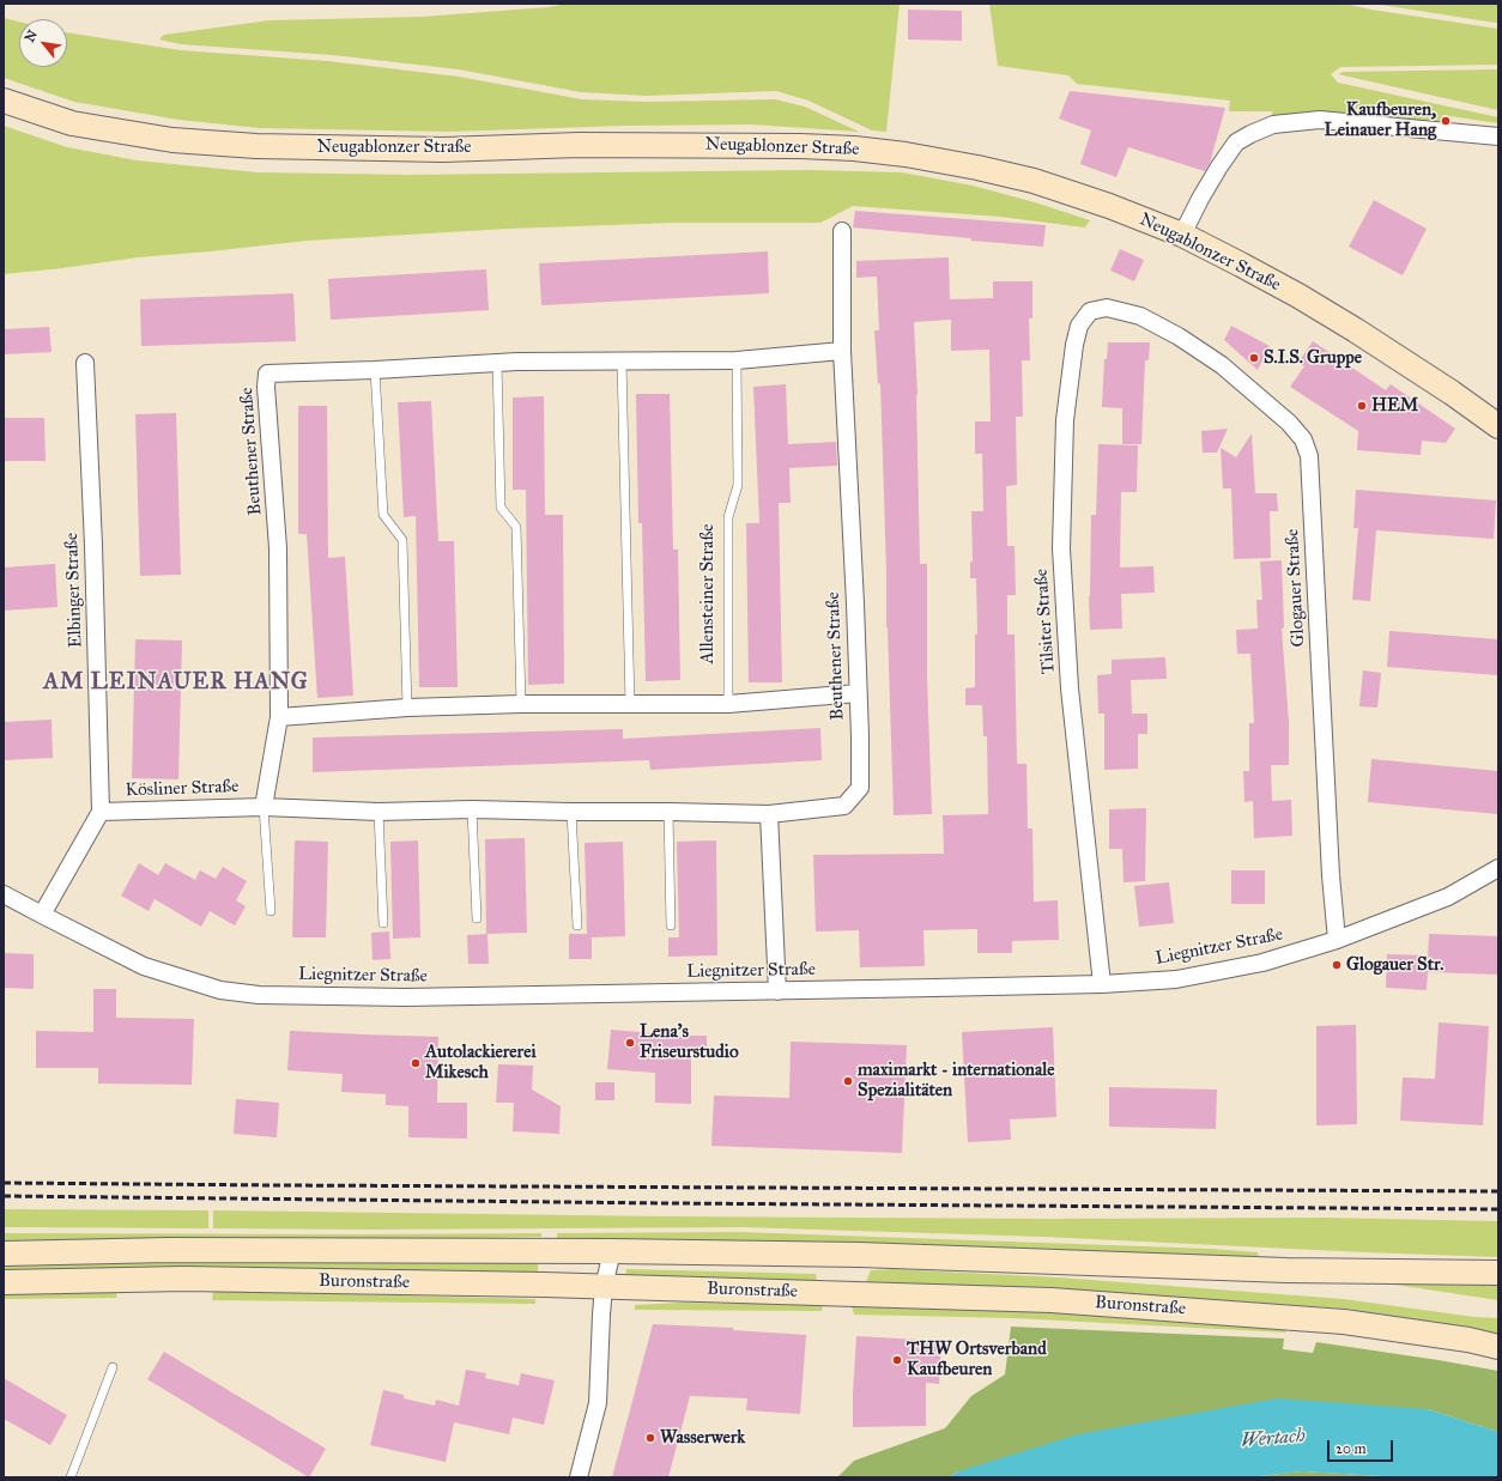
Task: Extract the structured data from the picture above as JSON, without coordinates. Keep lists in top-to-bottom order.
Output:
{
  "streets": {
    "street": [
      "Neugablonzer Straße",
      "Beuthener Straße",
      "Glogauer Straße",
      "Elbinger Straße",
      "Tilsiter Straße",
      "Kösliner Straße",
      "Liegnitzer Straße",
      "Buronstraße"
    ],
    "lane": ["Allensteiner Straße"]
  },
  "crossings": [
    ["Beuthener Straße", "Allensteiner Straße"],
    ["Beuthener Straße", "Kösliner Straße"],
    ["Glogauer Straße", "Tilsiter Straße"],
    ["Glogauer Straße", "Liegnitzer Straße"],
    ["Elbinger Straße", "Kösliner Straße"],
    ["Tilsiter Straße", "Liegnitzer Straße"]
  ],
  "districts": ["AM LEINAUER HANG"],
  "water": ["Wertach"],
  "places": [
    "Kaufbeuren, Leinauer Hang",
    "S.I.S. Gruppe",
    "HEM",
    "Glogauer Str.",
    "Lena's Friseurstudio",
    "Autolackiererei Mikesch",
    "maximarkt - internationale Spezialitäten",
    "THW Ortsverband Kaufbeuren",
    "Wasserwerk"
  ],
  "scale_bar": "20 m",
  "north": "top left"
}
